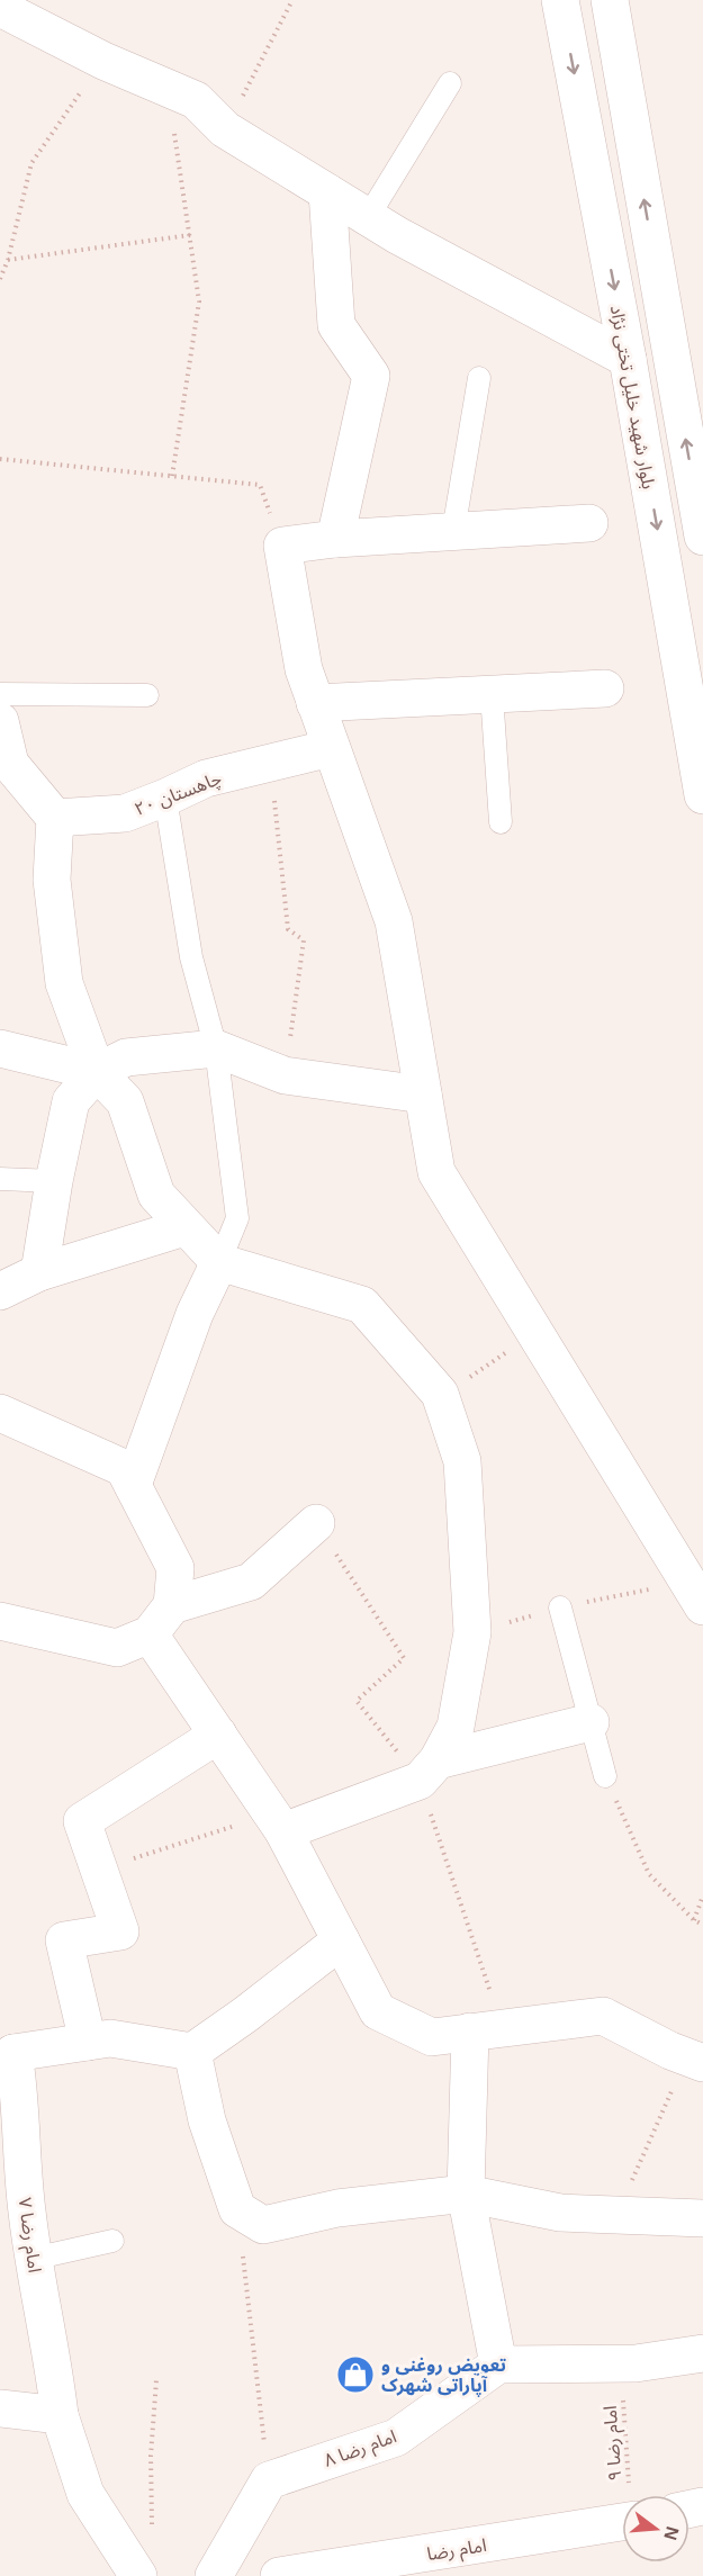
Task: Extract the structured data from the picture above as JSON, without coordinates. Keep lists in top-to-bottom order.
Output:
{
  "streets": {
    "street": [
      "بلوار شهید خلیل تختی نژاد",
      "چاهستان ۲۰",
      "امام رضا ۷",
      "امام رضا ۸",
      "امام رضا"
    ],
    "path": ["امام رضا ۹"]
  },
  "places": {
    "shop": ["تعویض روغنی و آپاراتی شهرک"]
  },
  "north": "right"
}
